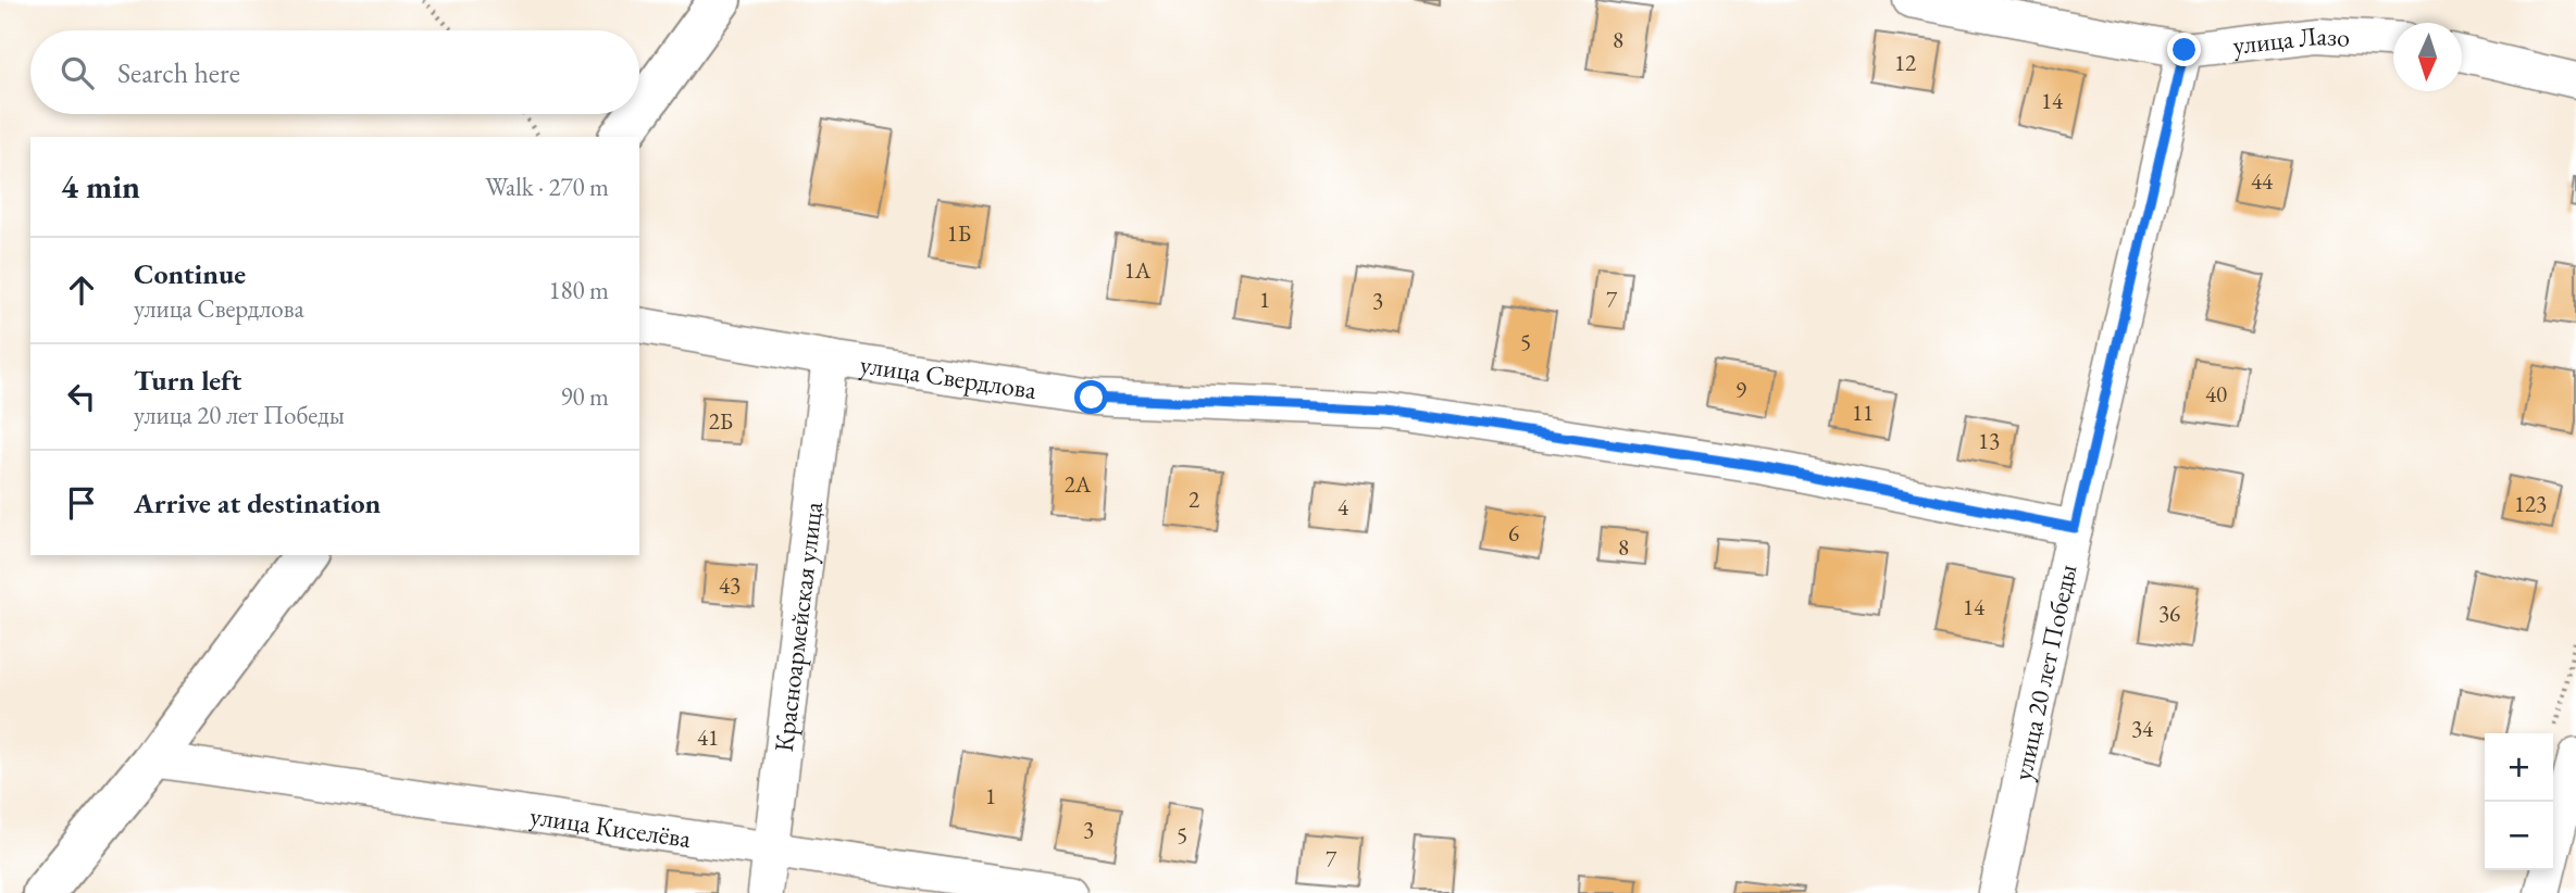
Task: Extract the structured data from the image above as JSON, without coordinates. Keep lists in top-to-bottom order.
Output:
{
  "streets": {
    "street": [
      "улица Лазо",
      "улица Свердлова",
      "Красноармейская улица",
      "улица 20 лет Победы",
      "улица Киселёва"
    ]
  },
  "crossings": [
    ["улица Лазо", "улица 20 лет Победы"],
    ["улица Свердлова", "Красноармейская улица"],
    ["улица Свердлова", "улица 20 лет Победы"],
    ["Красноармейская улица", "улица Киселёва"]
  ],
  "house_numbers": [
    "8",
    "12",
    "14",
    "44",
    "1Б",
    "1А",
    "1",
    "7",
    "3",
    "5",
    "9",
    "40",
    "11",
    "2Б",
    "13",
    "2А",
    "2",
    "123",
    "4",
    "6",
    "8",
    "43",
    "14",
    "36",
    "34",
    "41",
    "1",
    "3",
    "5",
    "7"
  ],
  "north": "bottom",
  "page": {
    "search": "Search here",
    "heading": ["4 min", "Walk · 270 m"],
    "list": [
      ["Continue", "улица Свердлова", "180 m"],
      ["Turn left", "улица 20 лет Победы", "90 m"],
      "Arrive at destination"
    ],
    "map_buttons": ["+", "−"]
  }
}
